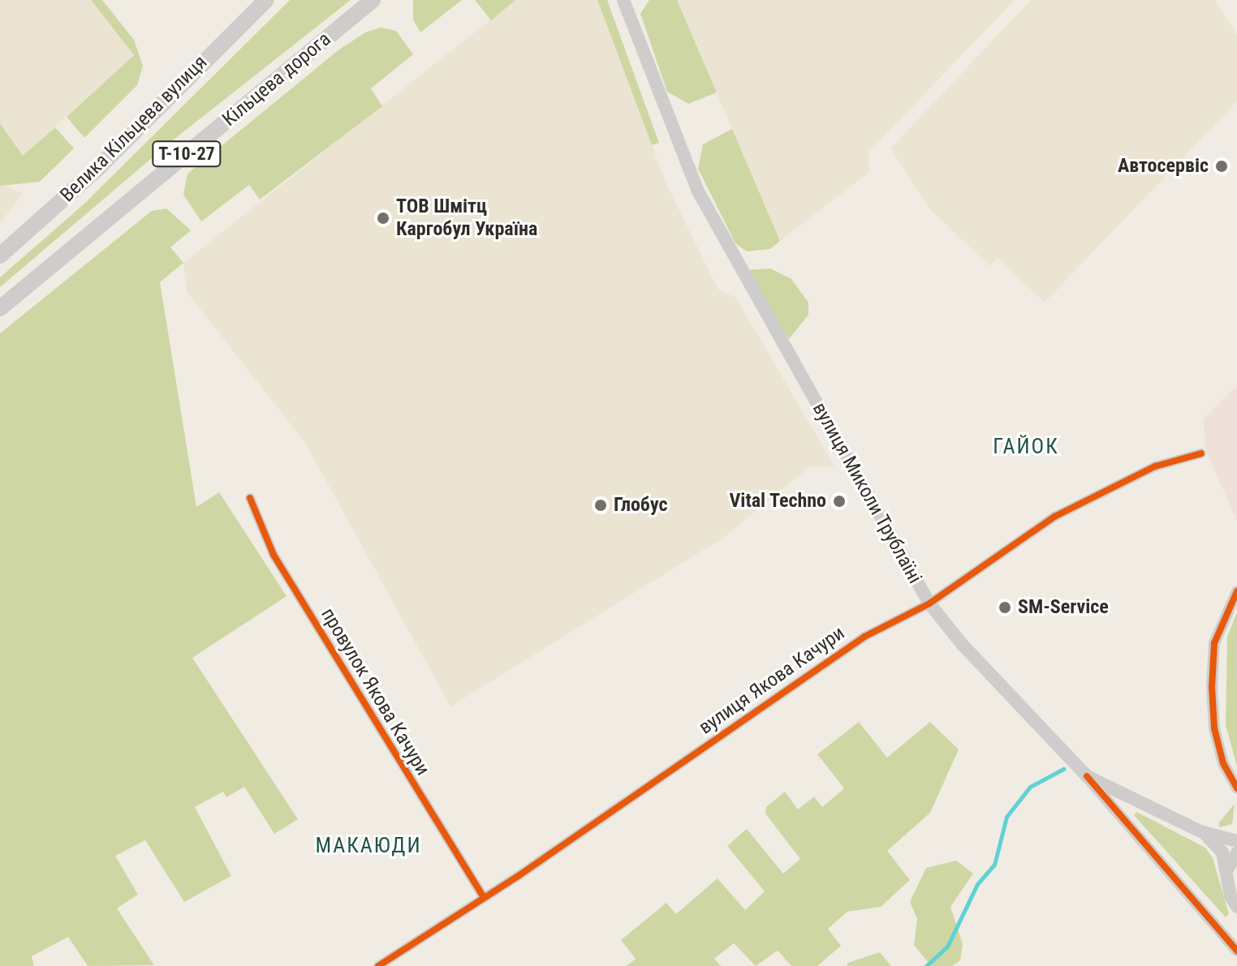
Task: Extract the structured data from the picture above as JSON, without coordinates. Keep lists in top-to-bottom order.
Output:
{
  "streets": {
    "highway": ["Кільцева дорога", "Велика Кільцева вулиця", "Т-10-27"],
    "main road": ["вулиця Миколи Трублаїні"],
    "street": ["вулиця Якова Качури", "провулок Якова Качури"]
  },
  "crossings": [
    ["вулиця Миколи Трублаїні", "вулиця Якова Качури"],
    ["вулиця Якова Качури", "провулок Якова Качури"]
  ],
  "districts": ["ГАЙОК", "МАКАЮДИ"],
  "places": [
    "Автосервіс",
    "ТОВ Шмітц Каргобул Україна",
    "Vital Techno",
    "Глобус",
    "SM-Service"
  ]
}
